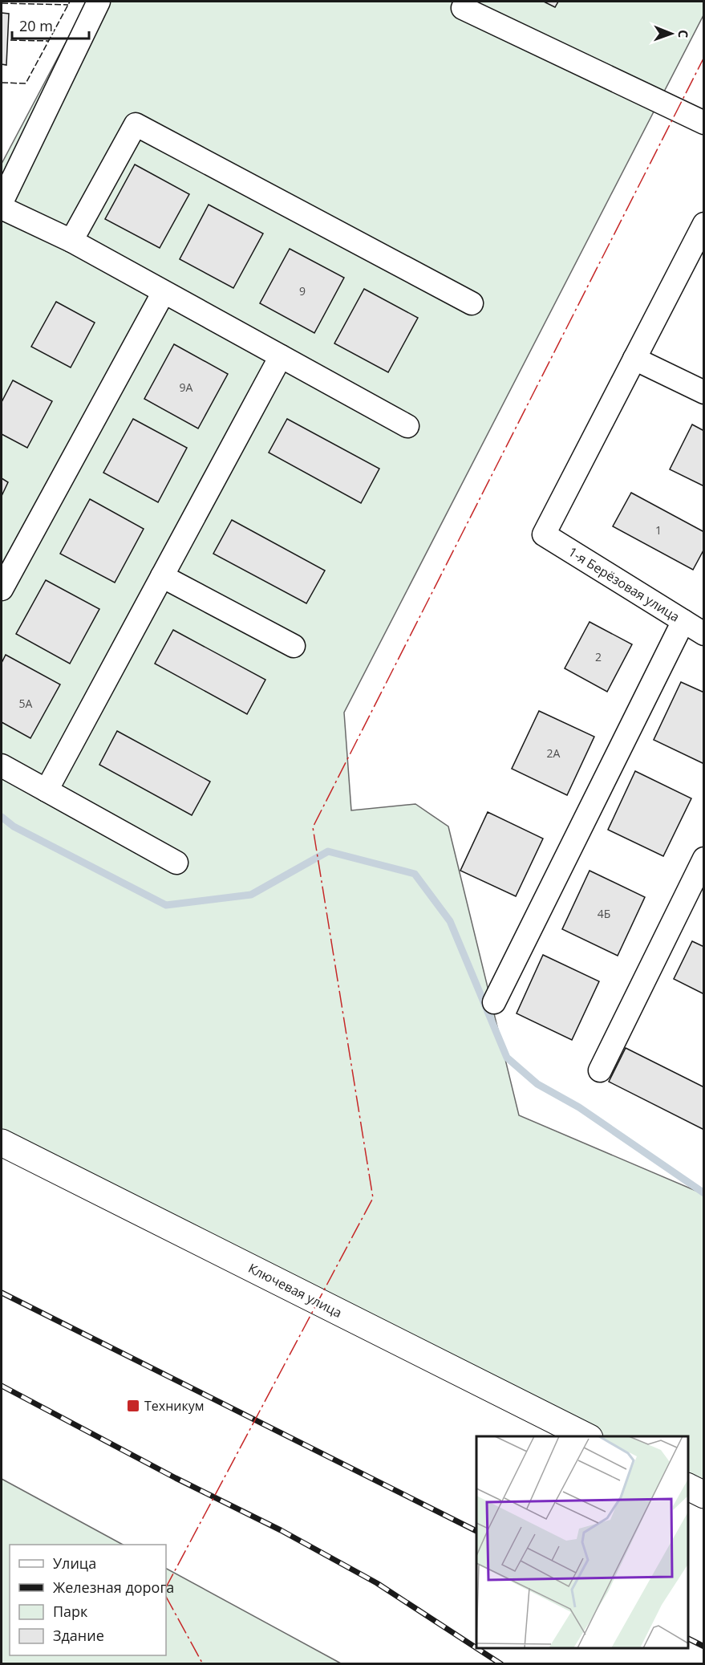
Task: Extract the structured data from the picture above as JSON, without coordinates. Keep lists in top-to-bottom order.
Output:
{
  "streets": {
    "main road": ["Ключевая улица"],
    "street": ["1-я Берёзовая улица"]
  },
  "places": {
    "transit": ["Техникум"]
  },
  "house_numbers": [
    "9",
    "9А",
    "1",
    "2",
    "5А",
    "2А",
    "4Б"
  ],
  "legend": [
    "Улица",
    "Железная дорога",
    "Парк",
    "Здание"
  ],
  "scale_bar": "20 m",
  "north": "right"
}
